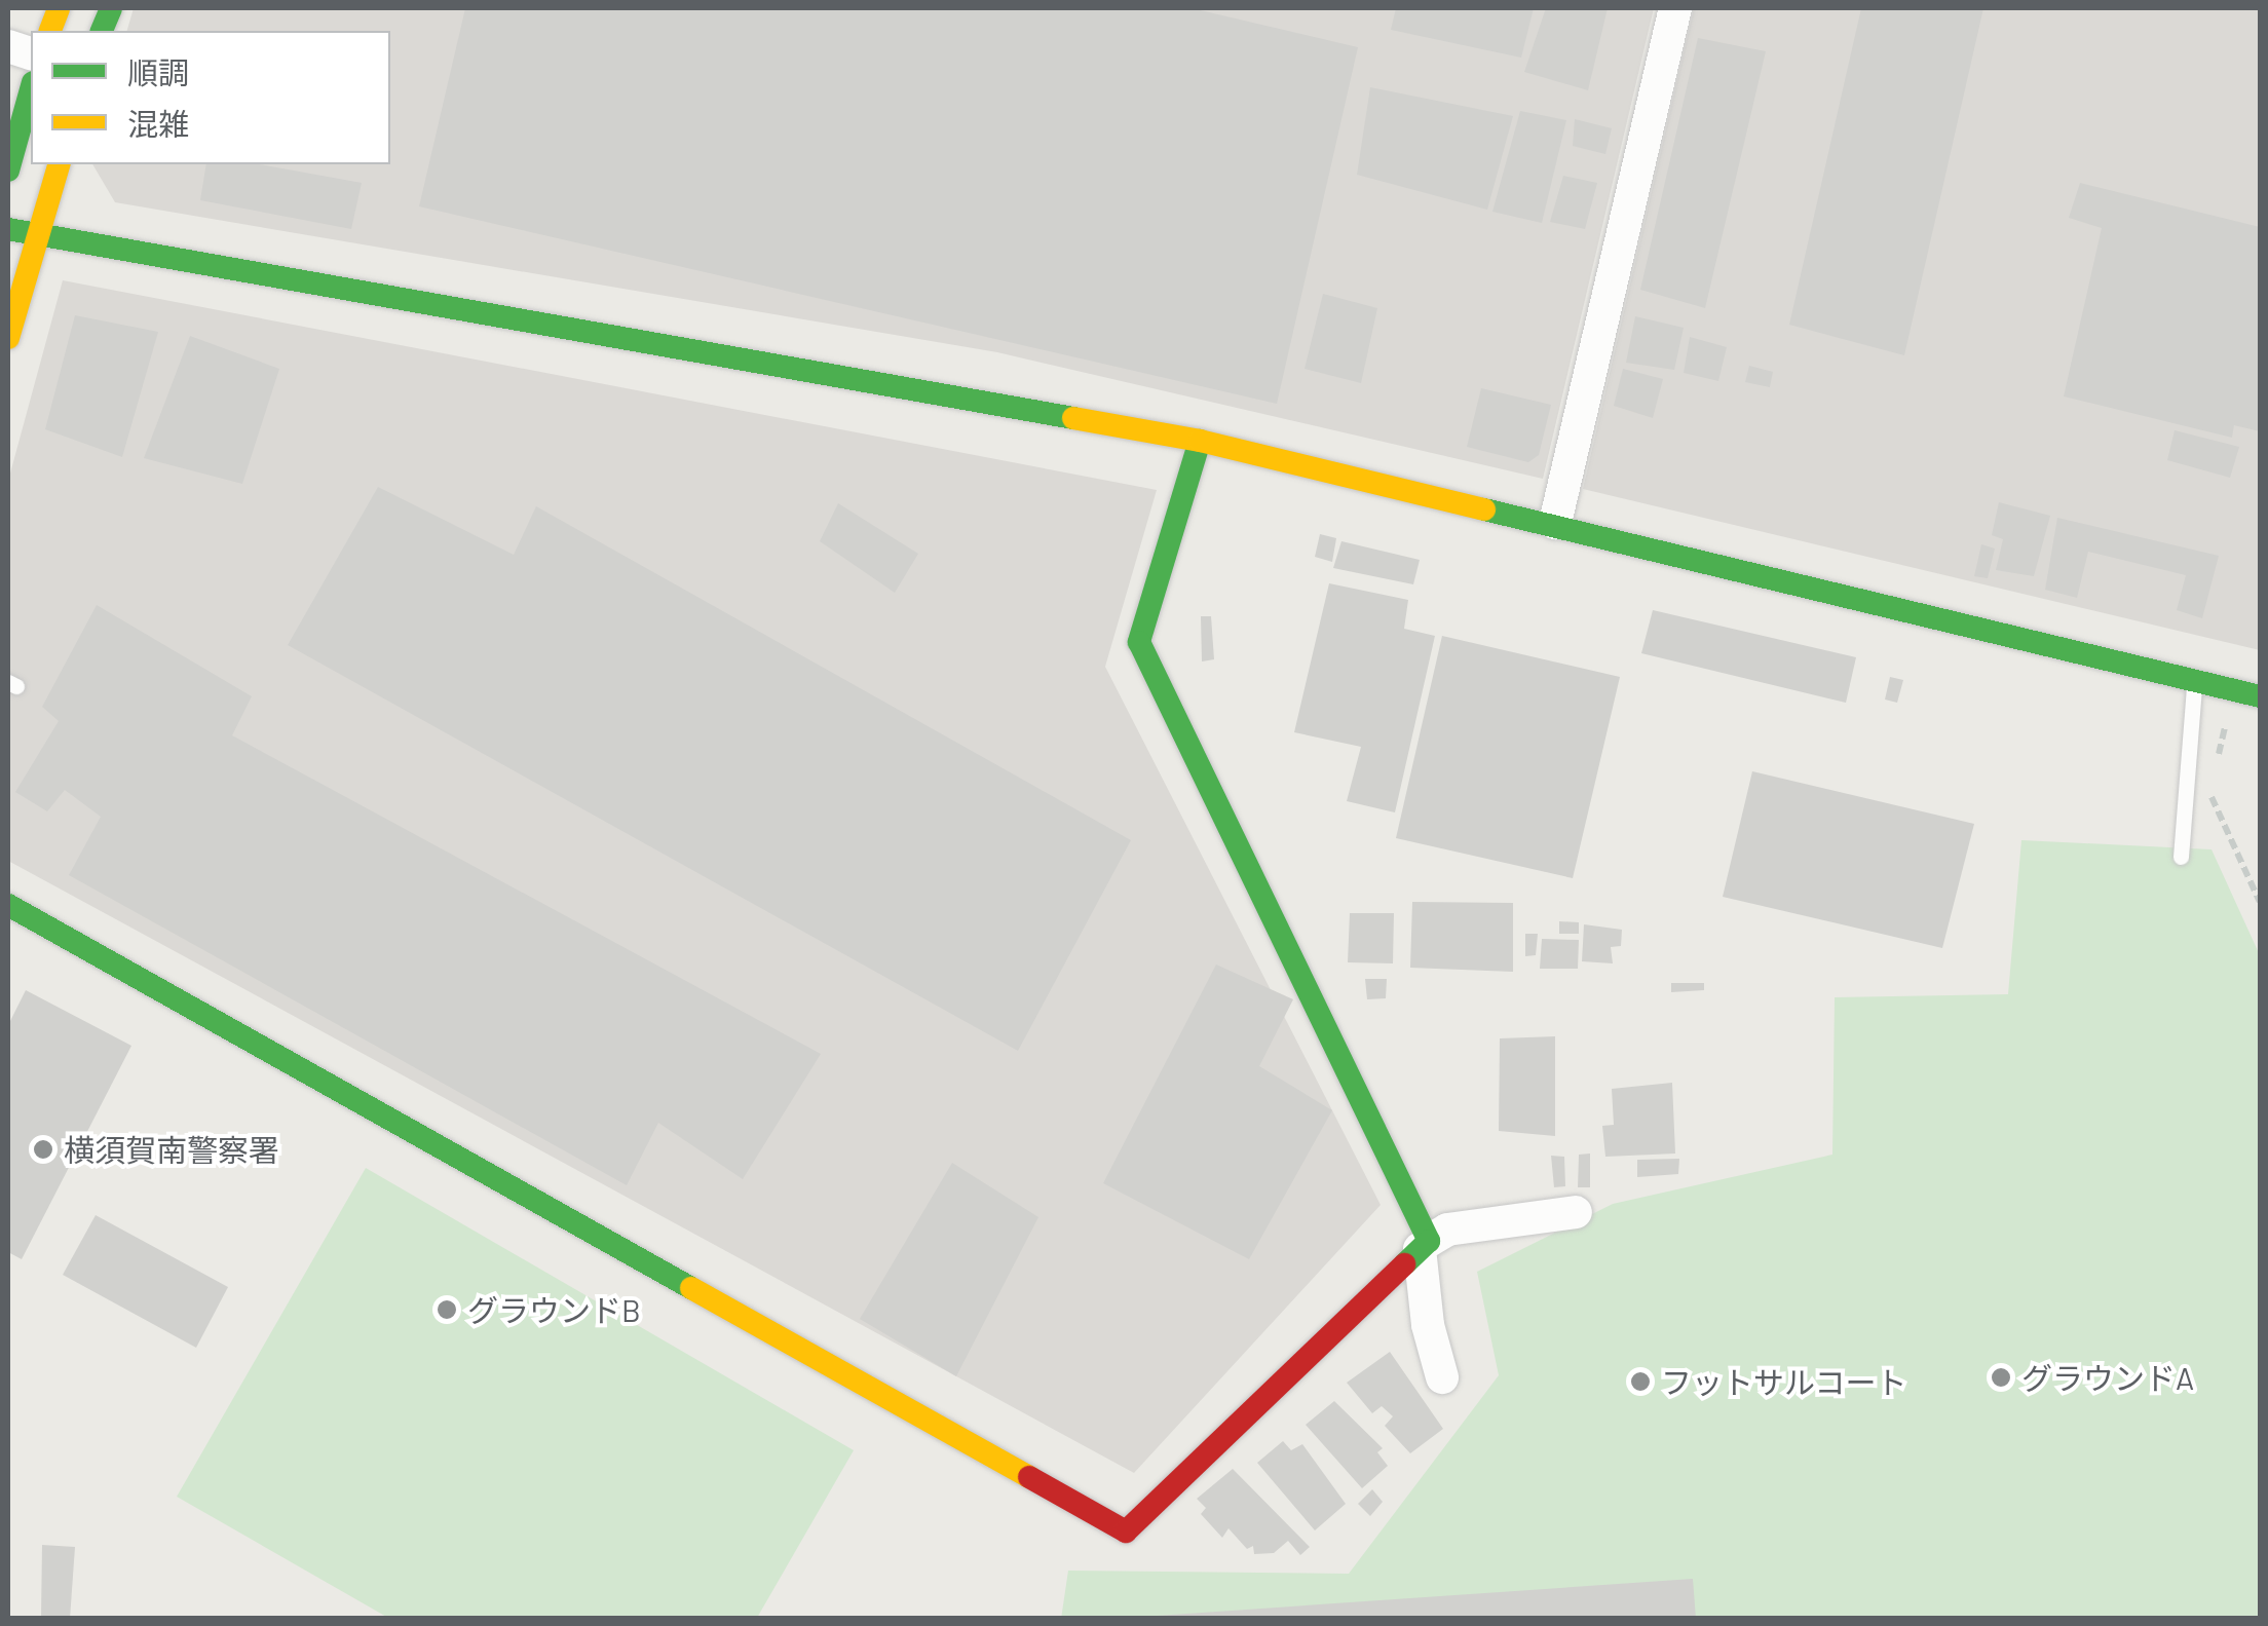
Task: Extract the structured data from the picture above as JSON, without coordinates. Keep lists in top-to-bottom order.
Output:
{
  "places": [
    "横須賀南警察署",
    "グラウンドB",
    "グラウンドA",
    "フットサルコート"
  ],
  "legend": ["順調", "混雑"]
}
